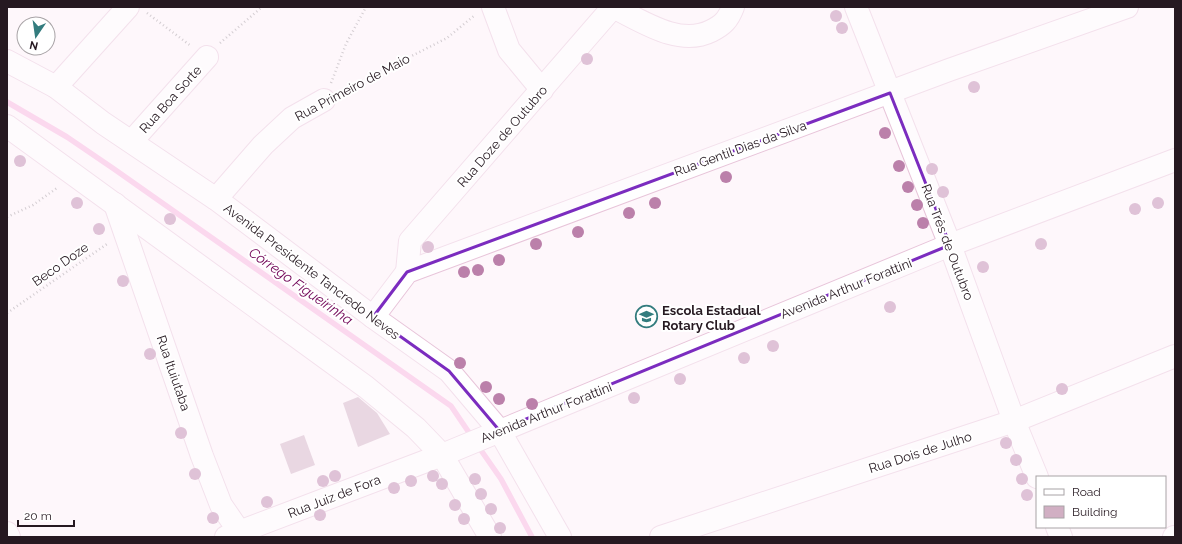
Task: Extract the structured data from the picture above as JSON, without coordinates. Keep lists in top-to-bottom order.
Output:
{
  "streets": {
    "street": [
      "Rua Primeiro de Maio",
      "Rua Boa Sorte",
      "Rua Doze de Outubro",
      "Rua Gentil Dias da Silva",
      "Rua Três de Outubro",
      "Avenida Presidente Tancredo Neves",
      "Avenida Arthur Forattini",
      "Rua Ituiutaba",
      "Rua Dois de Julho",
      "Rua Juiz de Fora"
    ],
    "path": ["Beco Doze"]
  },
  "crossings": [
    ["Rua Primeiro de Maio", "Avenida Presidente Tancredo Neves"],
    ["Rua Boa Sorte", "Avenida Presidente Tancredo Neves"],
    ["Rua Doze de Outubro", "Rua Gentil Dias da Silva"],
    ["Rua Gentil Dias da Silva", "Rua Três de Outubro"],
    ["Rua Três de Outubro", "Avenida Arthur Forattini"],
    ["Rua Três de Outubro", "Rua Dois de Julho"],
    ["Beco Doze", "Rua Ituiutaba"],
    ["Avenida Presidente Tancredo Neves", "Avenida Arthur Forattini"],
    ["Avenida Arthur Forattini", "Rua Juiz de Fora"],
    ["Rua Ituiutaba", "Rua Juiz de Fora"]
  ],
  "water": ["Córrego Figueirinha"],
  "places": {
    "school or university": ["Escola Estadual Rotary Club"]
  },
  "legend": ["Road", "Building"],
  "scale_bar": "20 m",
  "north": "bottom"
}
